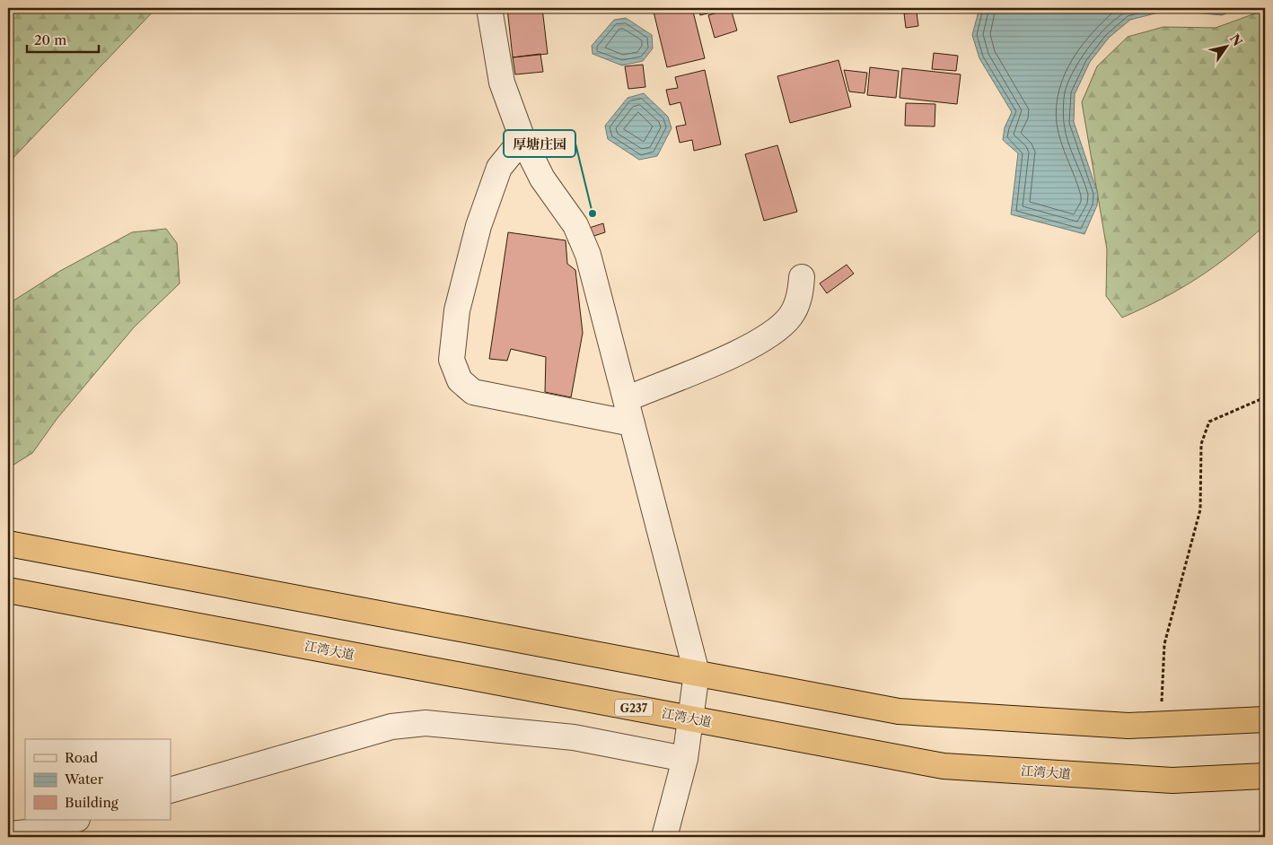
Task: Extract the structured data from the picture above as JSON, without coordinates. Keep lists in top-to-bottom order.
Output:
{
  "streets": {
    "highway": ["江湾大道", "G237"]
  },
  "places": ["厚塘庄园"],
  "legend": ["Road", "Water", "Building"],
  "scale_bar": "20 m",
  "north": "top right"
}
